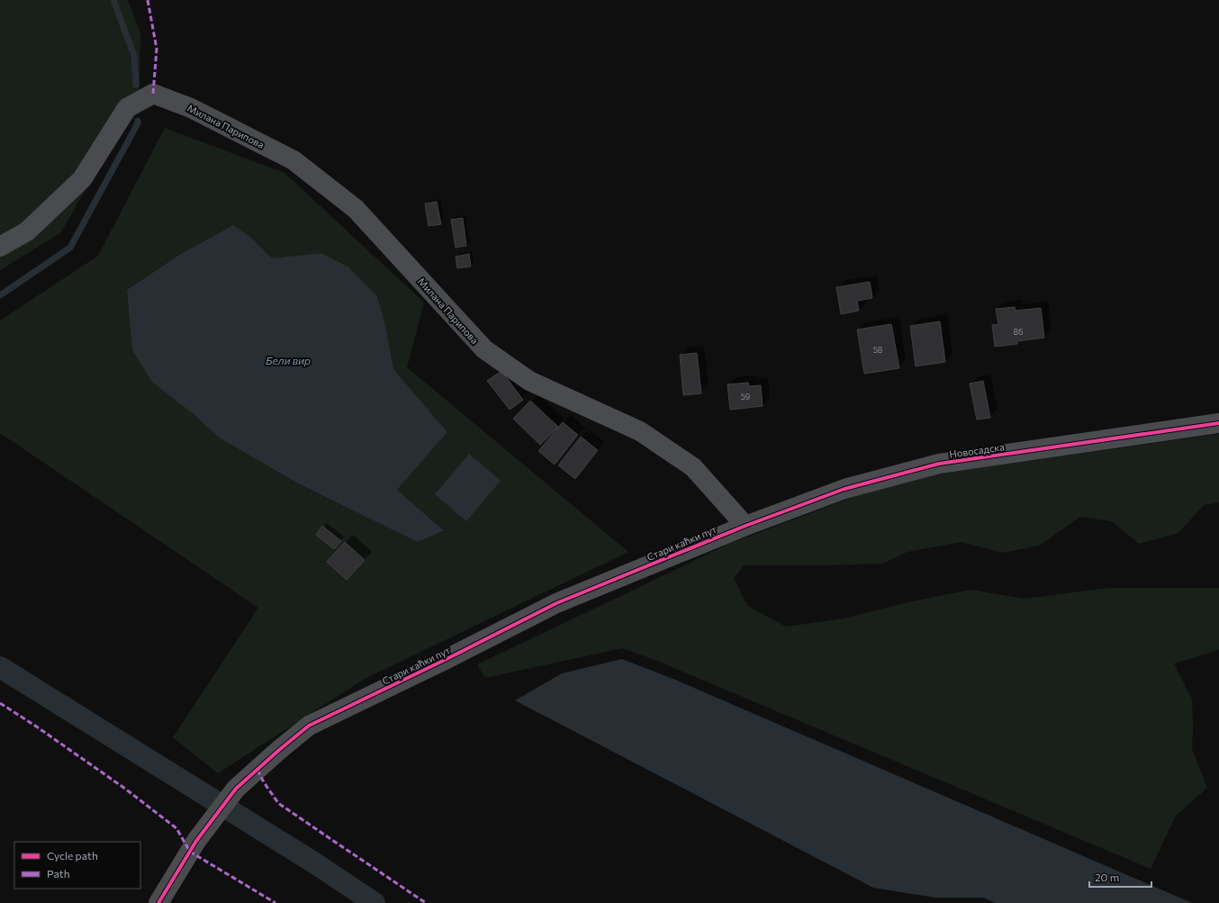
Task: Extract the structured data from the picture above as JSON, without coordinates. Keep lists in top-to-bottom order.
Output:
{
  "streets": {
    "street": ["Милана Парипова", "Новосадска", "Стари каћки пут"]
  },
  "crossings": [
    ["Милана Парипова", "Новосадска"],
    ["Милана Парипова", "Стари каћки пут"],
    ["Новосадска", "Стари каћки пут"]
  ],
  "water": ["Бели вир"],
  "house_numbers": ["86", "58", "59"],
  "legend": ["Cycle path", "Path"],
  "scale_bar": "20 m"
}
